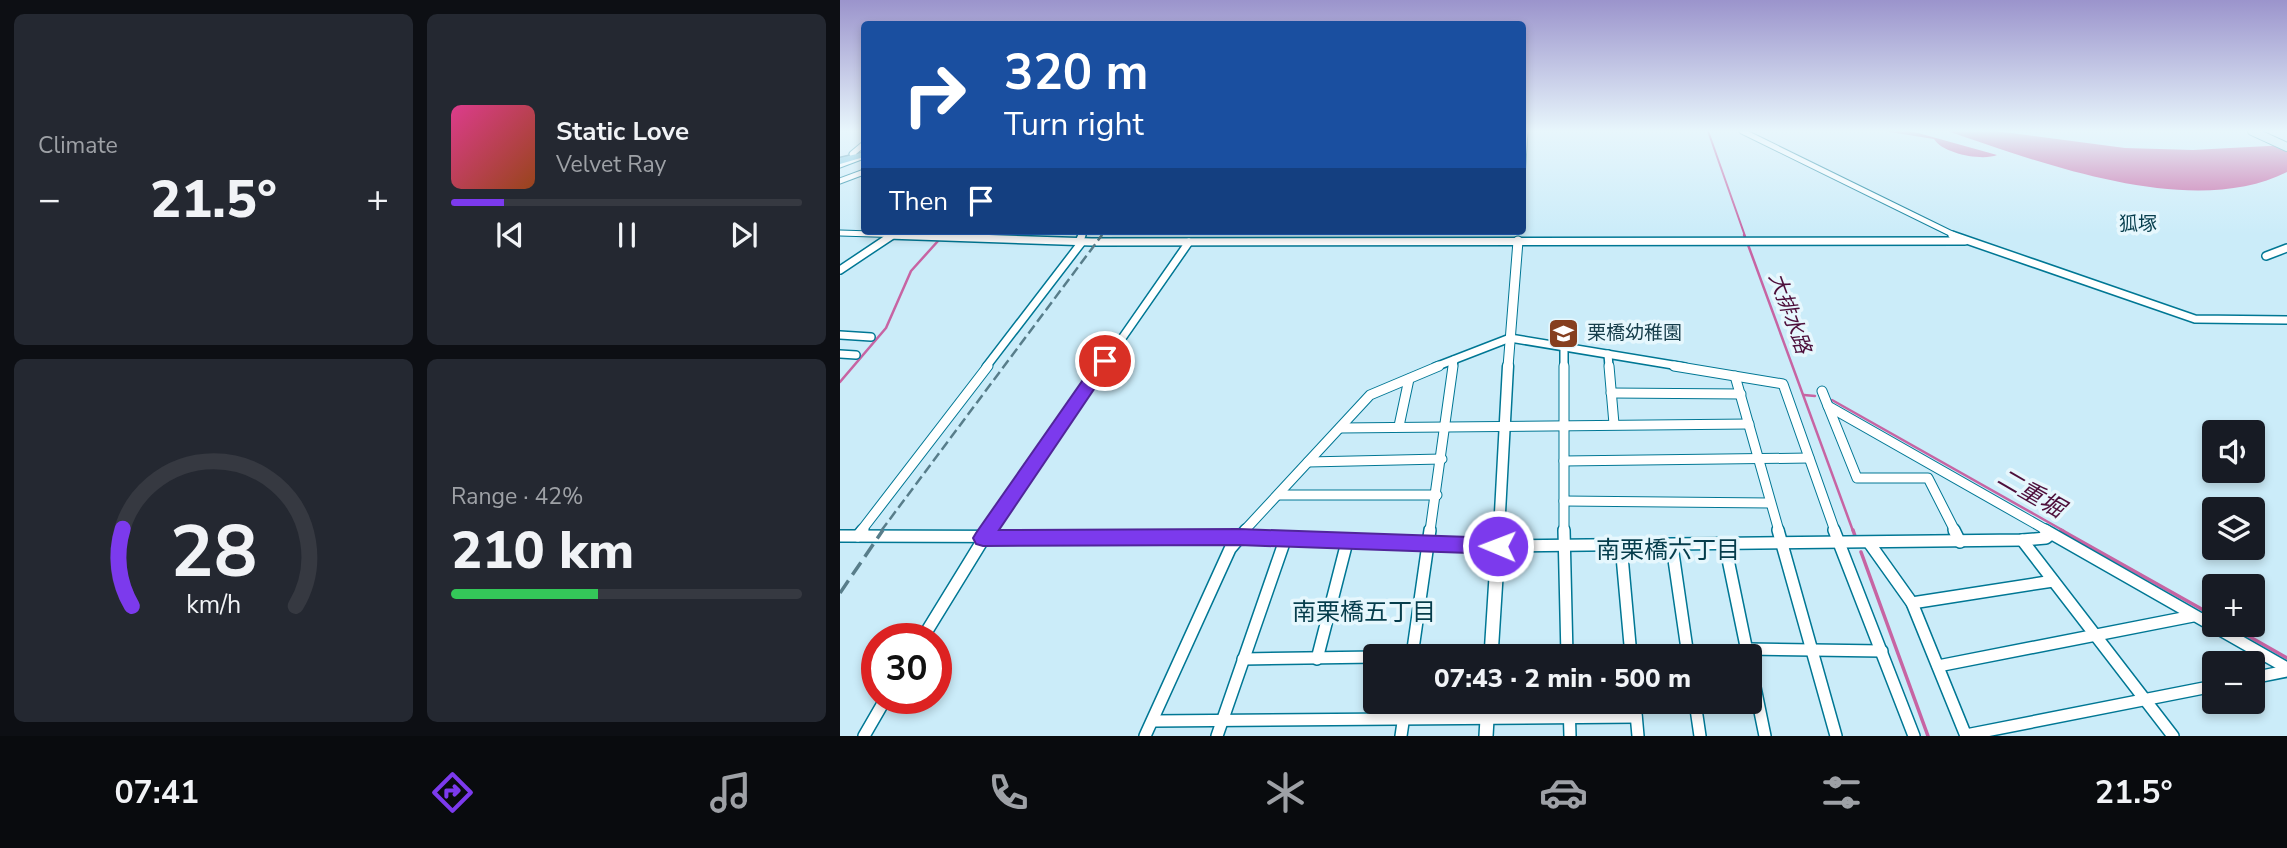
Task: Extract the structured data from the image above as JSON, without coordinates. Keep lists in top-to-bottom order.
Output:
{
  "districts": ["狐塚", "南栗橋六丁目", "南栗橋五丁目"],
  "water": ["大排水路", "二重堀"],
  "places": {
    "school or university": ["栗橋幼稚園"]
  },
  "page": {
    "tile": [
      "Climate",
      ["Range · 42%", "210 km"]
    ],
    "turn": ["320 m", "Turn right"],
    "song": ["Static Love", "Velvet Ray"],
    "then": "Then",
    "heat": ["−", "21.5°", "+"],
    "map_buttons": ["+", "−"],
    "limit": "30",
    "trip": "07:43 · 2 min · 500 m",
    "tabs": ["07:41", "21.5°"],
    "gauge": ["28", "km/h"]
  }
}
